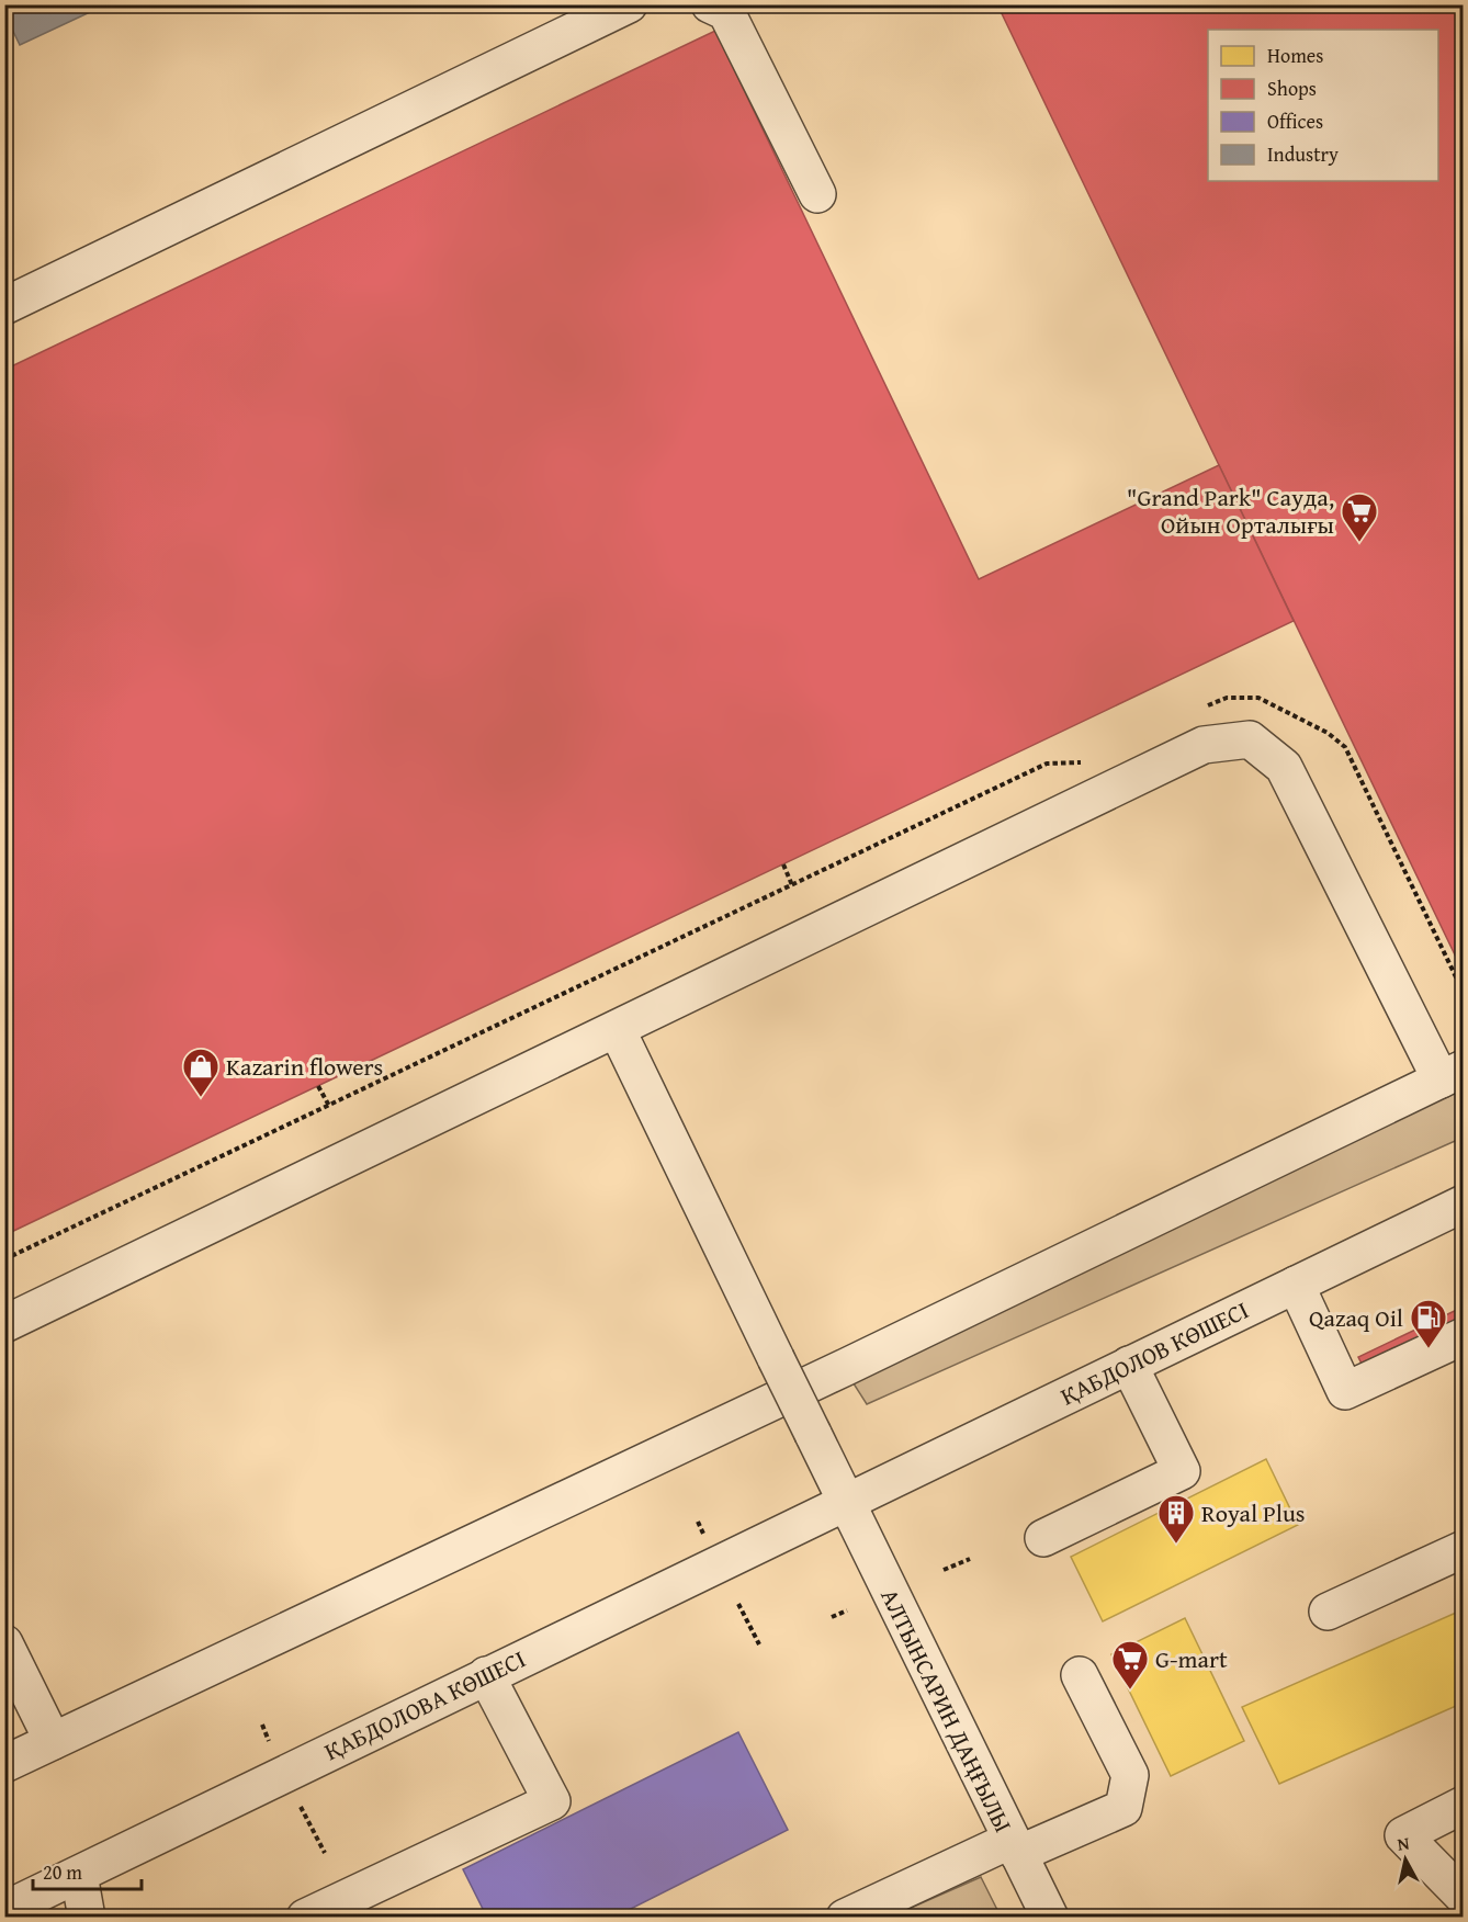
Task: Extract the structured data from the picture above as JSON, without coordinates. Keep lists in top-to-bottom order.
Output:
{
  "streets": {
    "street": ["ҚАБДОЛОВ КӨШЕСІ", "ҚАБДОЛОВА КӨШЕСІ", "АЛТЫНСАРИН ДАҢҒЫЛЫ"]
  },
  "crossings": [
    ["ҚАБДОЛОВ КӨШЕСІ", "ҚАБДОЛОВА КӨШЕСІ"],
    ["ҚАБДОЛОВ КӨШЕСІ", "АЛТЫНСАРИН ДАҢҒЫЛЫ"],
    ["ҚАБДОЛОВА КӨШЕСІ", "АЛТЫНСАРИН ДАҢҒЫЛЫ"]
  ],
  "places": {
    "supermarket": ["\"Grand Park\" Сауда, Ойын Орталығы", "G-mart"],
    "shop": ["Kazarin flowers"],
    "fuel station": ["Qazaq Oil"],
    "building": ["Royal Plus"]
  },
  "legend": [
    "Homes",
    "Shops",
    "Offices",
    "Industry"
  ],
  "scale_bar": "20 m",
  "north": "top"
}
